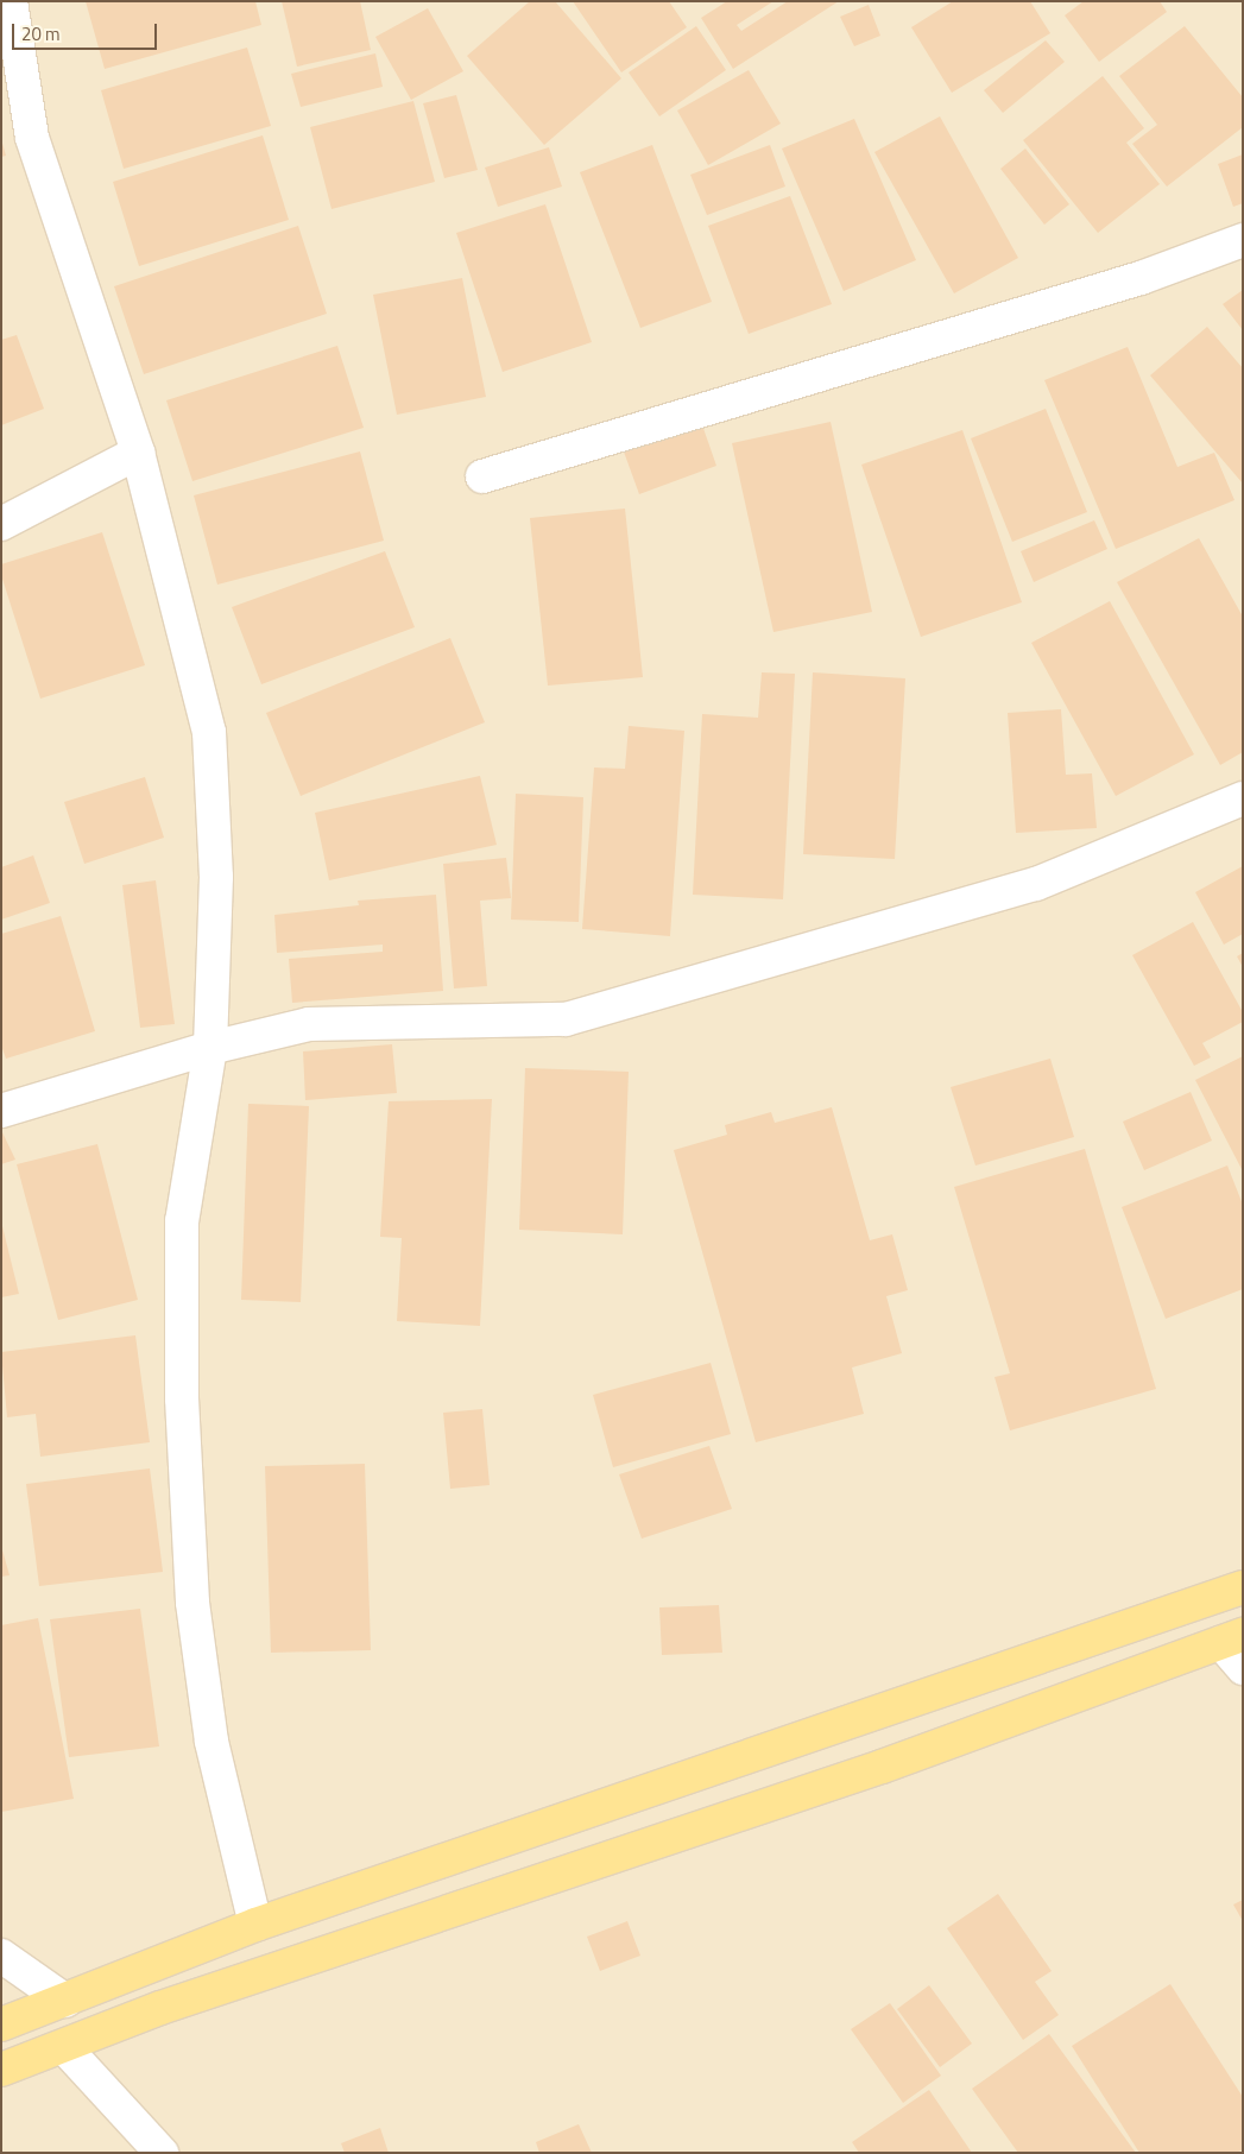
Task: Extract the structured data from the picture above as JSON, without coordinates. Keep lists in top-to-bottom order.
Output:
{
  "scale_bar": "20 m"
}
